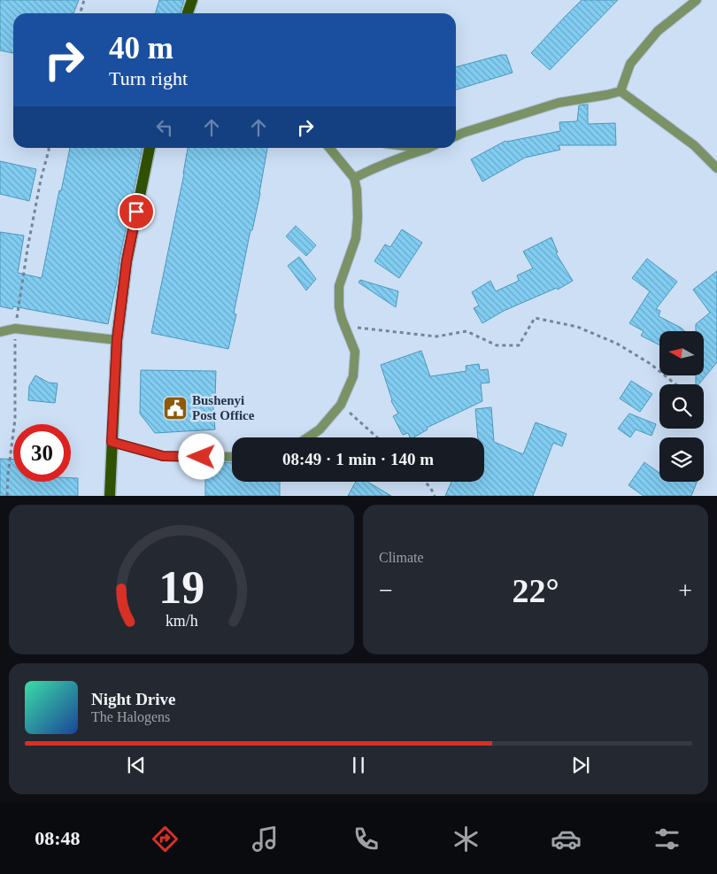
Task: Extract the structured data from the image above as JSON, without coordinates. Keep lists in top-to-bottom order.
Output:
{
  "places": {
    "public building": ["Bushenyi Post Office"]
  },
  "north": "left",
  "page": {
    "turn": ["40 m", "Turn right"],
    "limit": "30",
    "trip": "08:49 · 1 min · 140 m",
    "tile": "Climate",
    "heat": ["−", "22°", "+"],
    "song": ["Night Drive", "The Halogens"],
    "tabs": "08:48",
    "gauge": ["19", "km/h"]
  }
}
